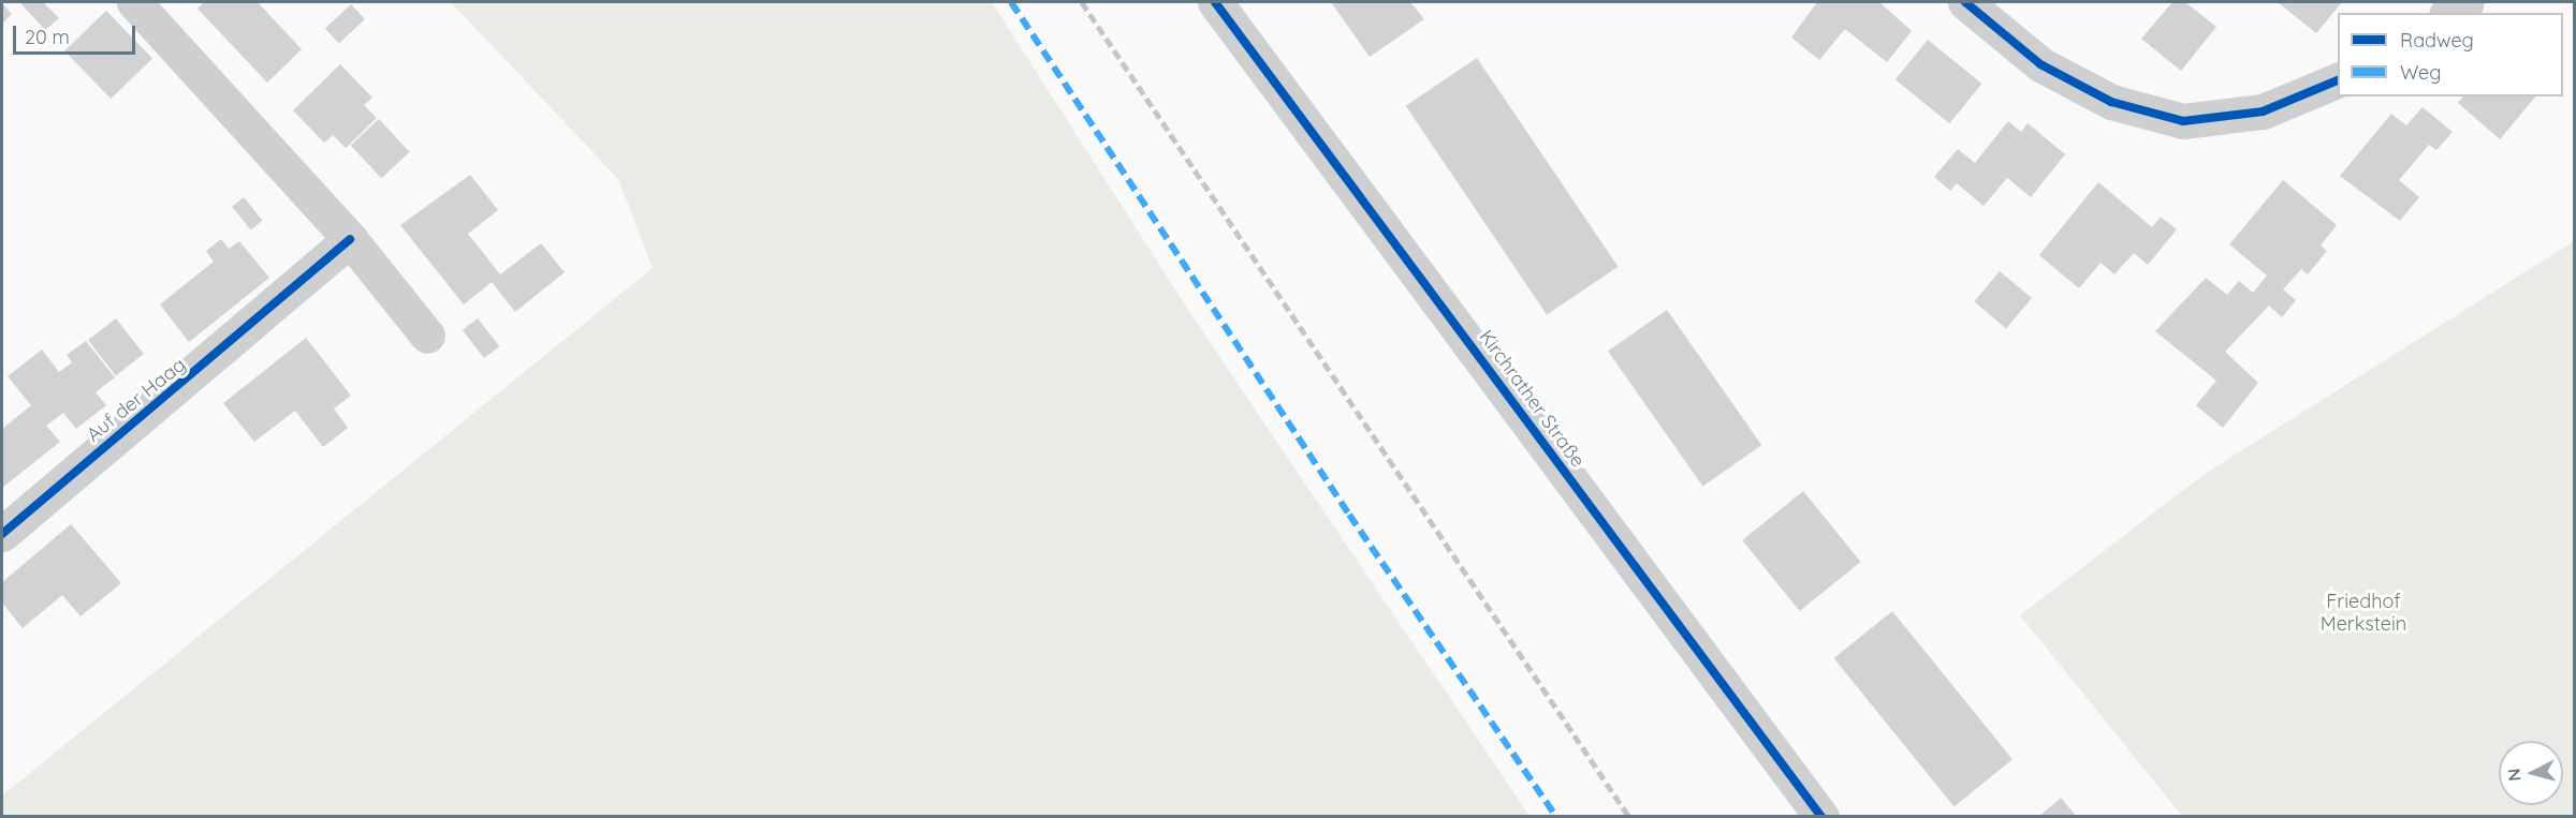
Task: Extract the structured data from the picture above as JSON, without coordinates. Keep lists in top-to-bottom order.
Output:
{
  "streets": {
    "street": ["Kirchrather Straße", "Auf der Haag"]
  },
  "parks": ["Friedhof Merkstein"],
  "legend": ["Radweg", "Weg"],
  "scale_bar": "20 m",
  "north": "left"
}
